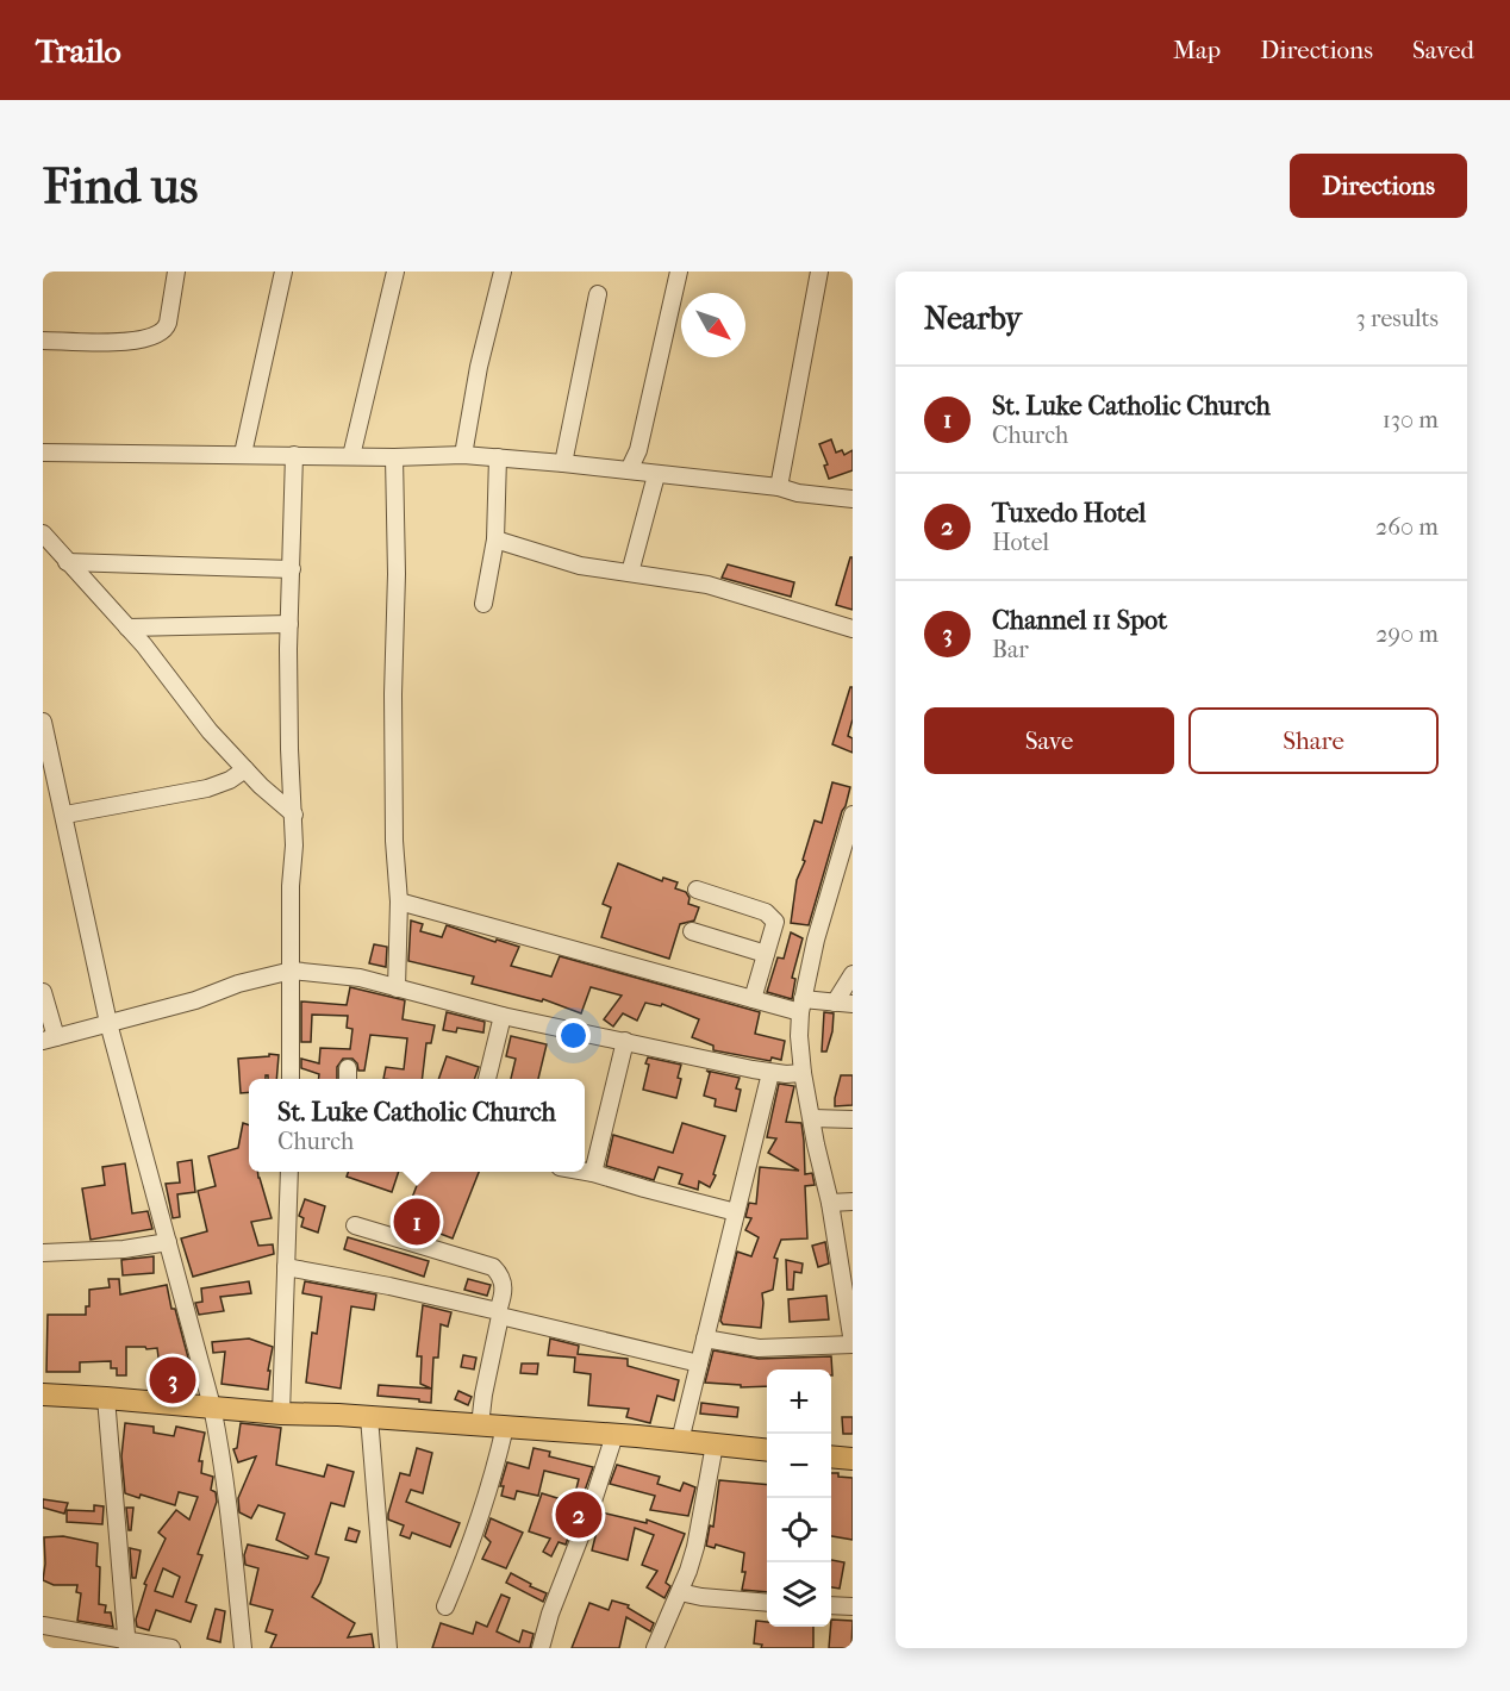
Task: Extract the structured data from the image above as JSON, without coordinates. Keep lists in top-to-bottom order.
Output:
{
  "north": "bottom right",
  "page": {
    "header": "Trailo",
    "nav": ["Map", "Directions", "Saved"],
    "buttons": [
      "Directions",
      ["Save", "Share"]
    ],
    "title": "Find us",
    "heading": ["Nearby", "3 results"],
    "list": [
      {
        "mark": "1",
        "name": "St. Luke Catholic Church",
        "note": "Church",
        "value": "130 m"
      },
      {
        "mark": "2",
        "name": "Tuxedo Hotel",
        "note": "Hotel",
        "value": "260 m"
      },
      {
        "mark": "3",
        "name": "Channel 11 Spot",
        "note": "Bar",
        "value": "290 m"
      }
    ],
    "popup": ["St. Luke Catholic Church", "Church"],
    "pins": ["1", "3", "2"],
    "map_buttons": ["+", "−"]
  }
}
